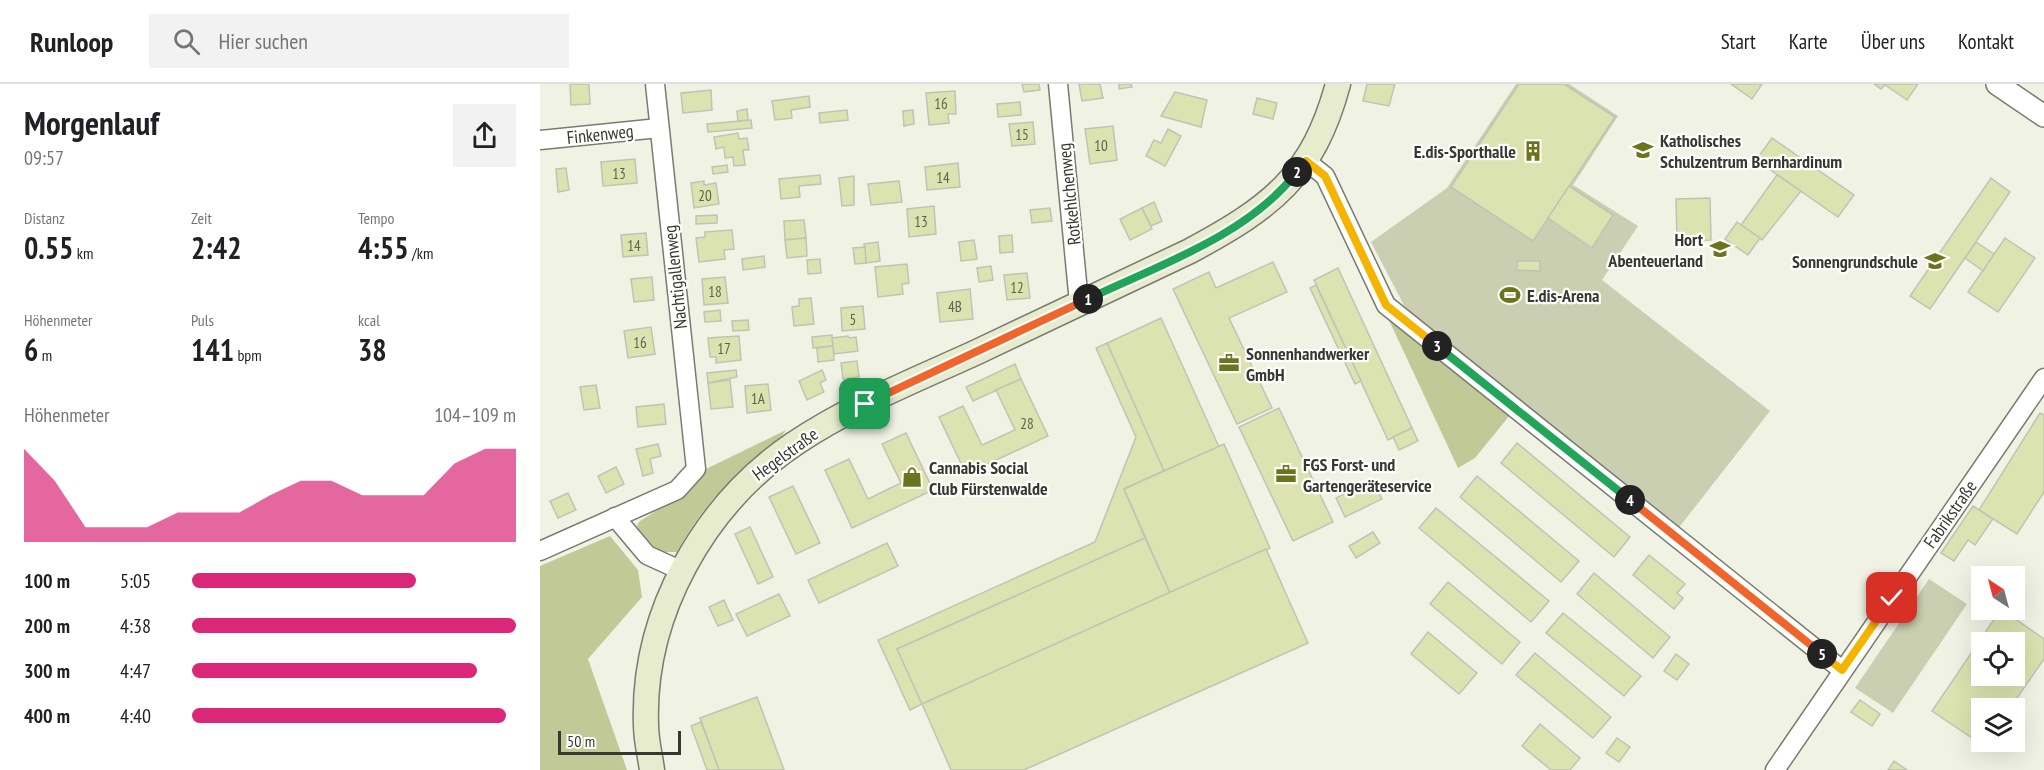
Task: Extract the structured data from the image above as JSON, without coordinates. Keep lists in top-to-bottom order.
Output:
{
  "streets": {
    "main road": ["Hegelstraße"],
    "street": [
      "Finkenweg",
      "Rotkehlchenweg",
      "Nachtigallenweg",
      "Fabrikstraße"
    ]
  },
  "crossings": [
    ["Finkenweg", "Nachtigallenweg"],
    ["Rotkehlchenweg", "Hegelstraße"]
  ],
  "places": {
    "school or university": ["Katholisches Schulzentrum Bernhardinum", "Hort Abenteuerland", "Sonnengrundschule"],
    "building": ["E.dis-Sporthalle"],
    "sports": ["E.dis-Arena"],
    "office": ["Sonnenhandwerker GmbH", "FGS Forst- und Gartengeräteservice"],
    "shop": ["Cannabis Social Club Fürstenwalde"]
  },
  "house_numbers": [
    "16",
    "15",
    "10",
    "13",
    "14",
    "20",
    "13",
    "14",
    "12",
    "18",
    "4B",
    "5",
    "16",
    "17",
    "1A",
    "28"
  ],
  "scale_bar": "50 m",
  "north": "top left",
  "page": {
    "header": "Runloop",
    "search": "Hier suchen",
    "nav": [
      "Start",
      "Karte",
      "Über uns",
      "Kontakt"
    ],
    "heading": ["Morgenlauf", "09:57"],
    "pins": [
      "2",
      "1",
      "3",
      "4",
      "5"
    ],
    "stats": [
      ["Distanz", "0.55 km"],
      ["Zeit", "2:42"],
      ["Tempo", "4:55 /km"],
      ["Höhenmeter", "6 m"],
      ["Puls", "141 bpm"],
      ["kcal", "38"]
    ],
    "chart": ["Höhenmeter", "104–109 m"],
    "list": [
      {
        "name": "100 m",
        "note": "5:05"
      },
      {
        "name": "200 m",
        "note": "4:38"
      },
      {
        "name": "300 m",
        "note": "4:47"
      },
      {
        "name": "400 m",
        "note": "4:40"
      }
    ],
    "scale": "50 m"
  }
}
